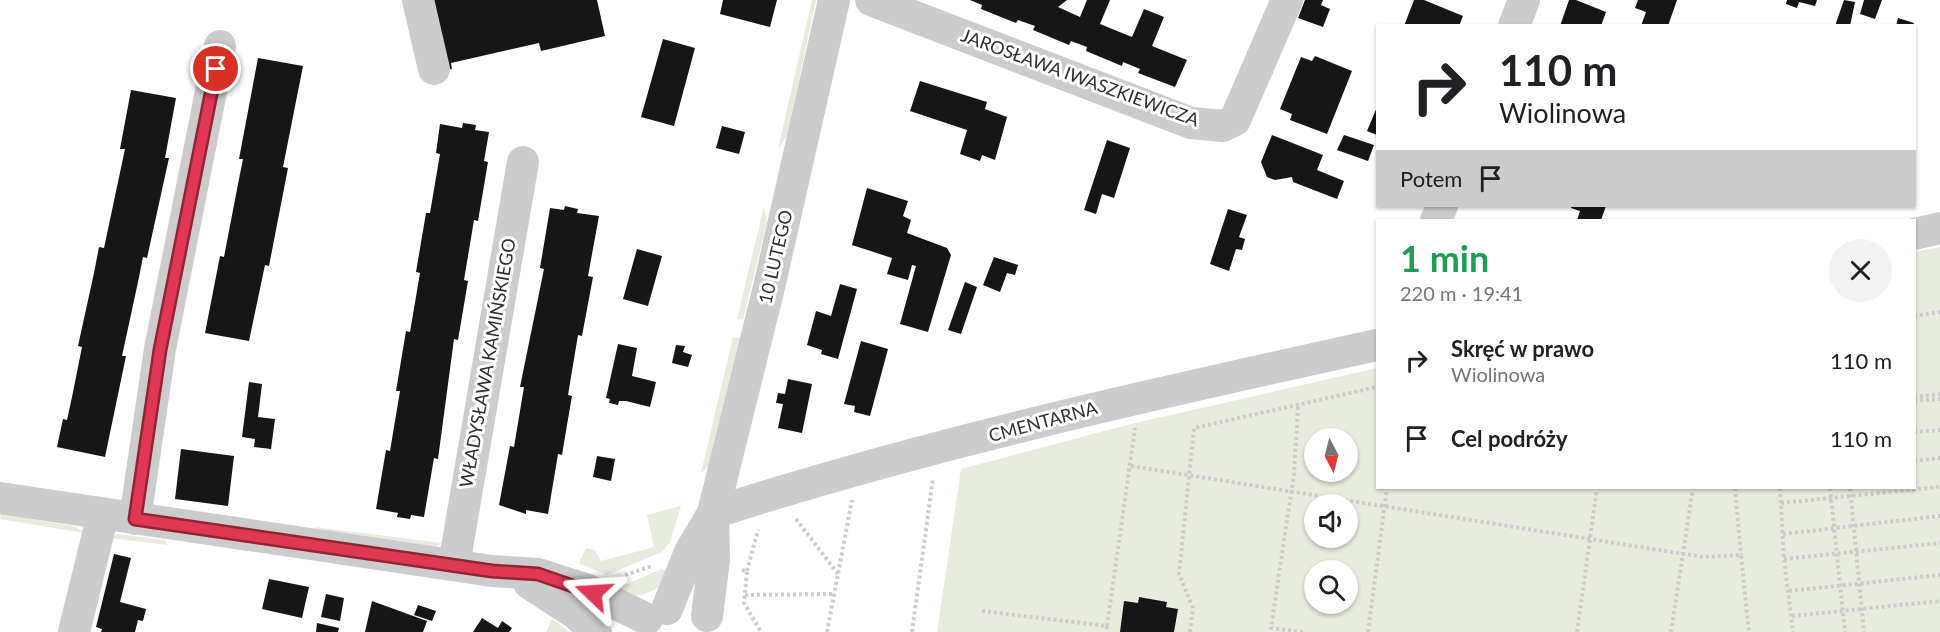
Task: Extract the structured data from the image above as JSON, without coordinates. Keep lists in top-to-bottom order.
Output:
{
  "streets": {
    "street": [
      "JAROSŁAWA IWASZKIEWICZA",
      "10 LUTEGO",
      "WŁADYSŁAWA KAMIŃSKIEGO",
      "CMENTARNA"
    ]
  },
  "crossings": [
    ["10 LUTEGO", "CMENTARNA"]
  ],
  "north": "bottom",
  "page": {
    "turn": ["110 m", "Wiolinowa"],
    "then": "Potem",
    "heading": ["1 min", "220 m · 19:41"],
    "list": [
      {
        "name": "Skręć w prawo",
        "note": "Wiolinowa",
        "value": "110 m"
      },
      {
        "name": "Cel podróży",
        "value": "110 m"
      }
    ]
  }
}
